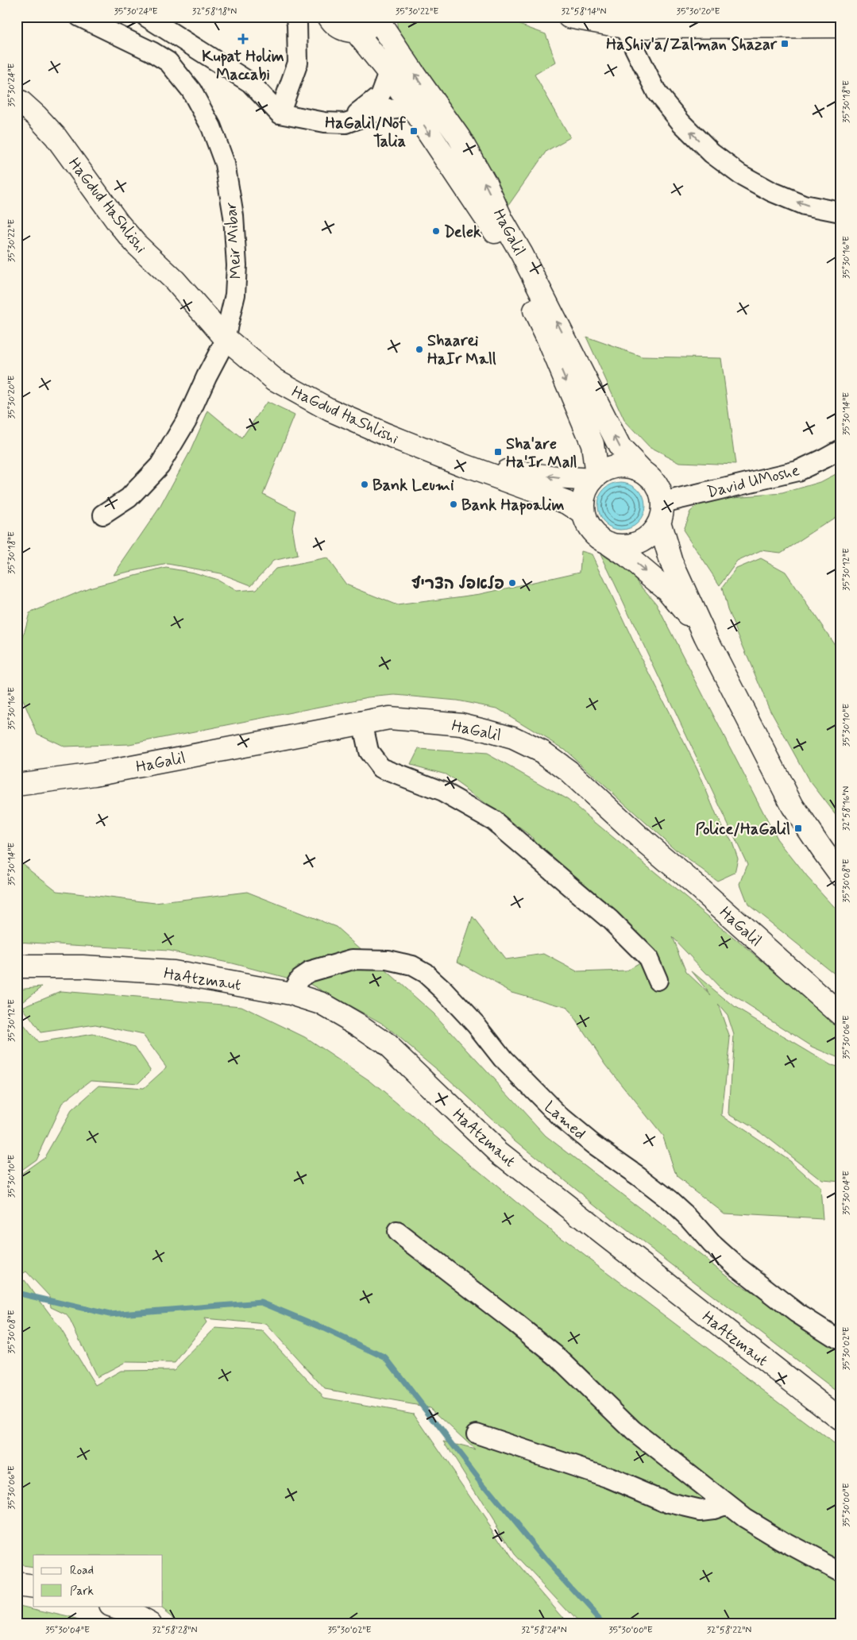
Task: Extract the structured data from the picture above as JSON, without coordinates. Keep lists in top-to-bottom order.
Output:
{
  "streets": {
    "main road": ["HaGdud HaShlishi", "HaGalil", "HaAtzmaut"],
    "street": ["Meir Mibar", "David UMoshe", "Lamed"]
  },
  "crossings": [
    ["HaGdud HaShlishi", "HaGalil"],
    ["HaGdud HaShlishi", "Meir Mibar"],
    ["HaGdud HaShlishi", "David UMoshe"],
    ["HaGalil", "David UMoshe"],
    ["HaAtzmaut", "Lamed"]
  ],
  "places": {
    "health": ["Kupat Holim Maccabi"],
    "transit": [
      "HaShiv'a/Zalman Shazar",
      "HaGalil/Nof Talia",
      "Sha'are Ha'Ir Mall",
      "Police/HaGalil"
    ],
    "other": [
      "Delek",
      "Shaarei HaIr Mall",
      "Bank Leumi",
      "Bank Hapoalim",
      "פלאפל הצריף"
    ]
  },
  "legend": ["Road", "Park"],
  "coordinates": [
    "35°30'24\"E",
    "32°58'18\"N",
    "35°30'22\"E",
    "32°58'14\"N",
    "35°30'20\"E",
    "35°30'18\"E",
    "35°30'16\"E",
    "35°30'14\"E",
    "35°30'12\"E",
    "35°30'10\"E",
    "32°58'16\"N",
    "35°30'08\"E",
    "35°30'06\"E",
    "35°30'04\"E",
    "35°30'02\"E",
    "35°30'00\"E",
    "32°58'28\"N",
    "32°58'24\"N",
    "32°58'22\"N"
  ]
}
